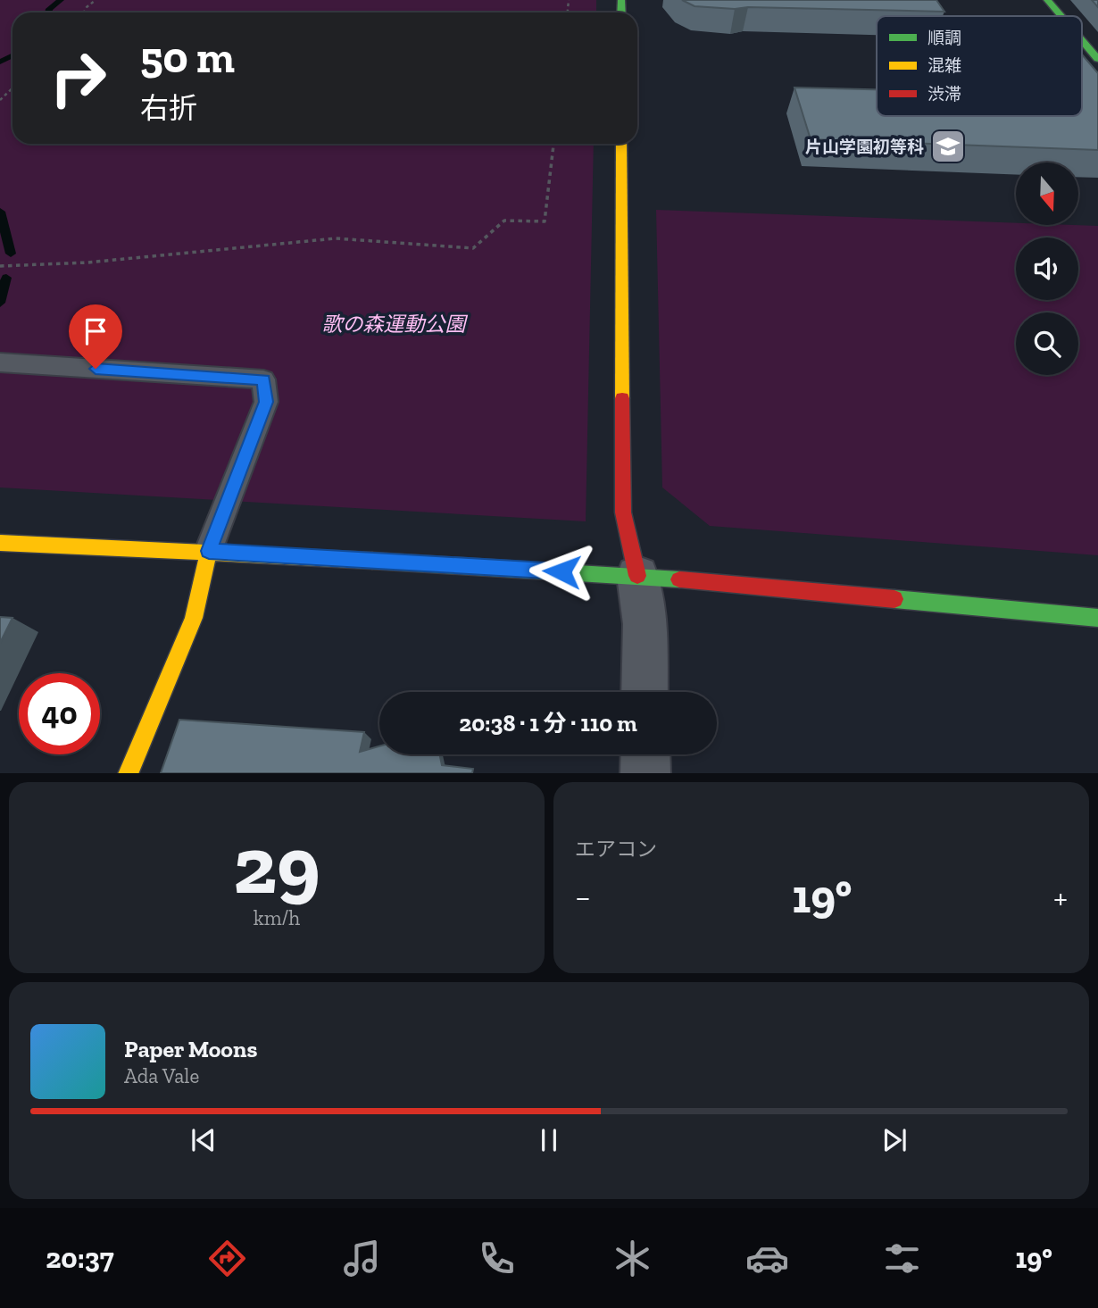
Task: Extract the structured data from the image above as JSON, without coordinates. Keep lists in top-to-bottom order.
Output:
{
  "parks": ["歌の森運動公園"],
  "places": {
    "school or university": ["片山学園初等科"]
  },
  "legend": ["順調", "混雑", "渋滞"],
  "north": "bottom",
  "page": {
    "turn": ["50 m", "右折"],
    "limit": "40",
    "trip": "20:38 · 1 分 · 110 m",
    "tile": [
      ["29", "km/h"],
      "エアコン"
    ],
    "heat": ["−", "19°", "+"],
    "song": ["Paper Moons", "Ada Vale"],
    "tabs": ["20:37", "19°"]
  }
}
